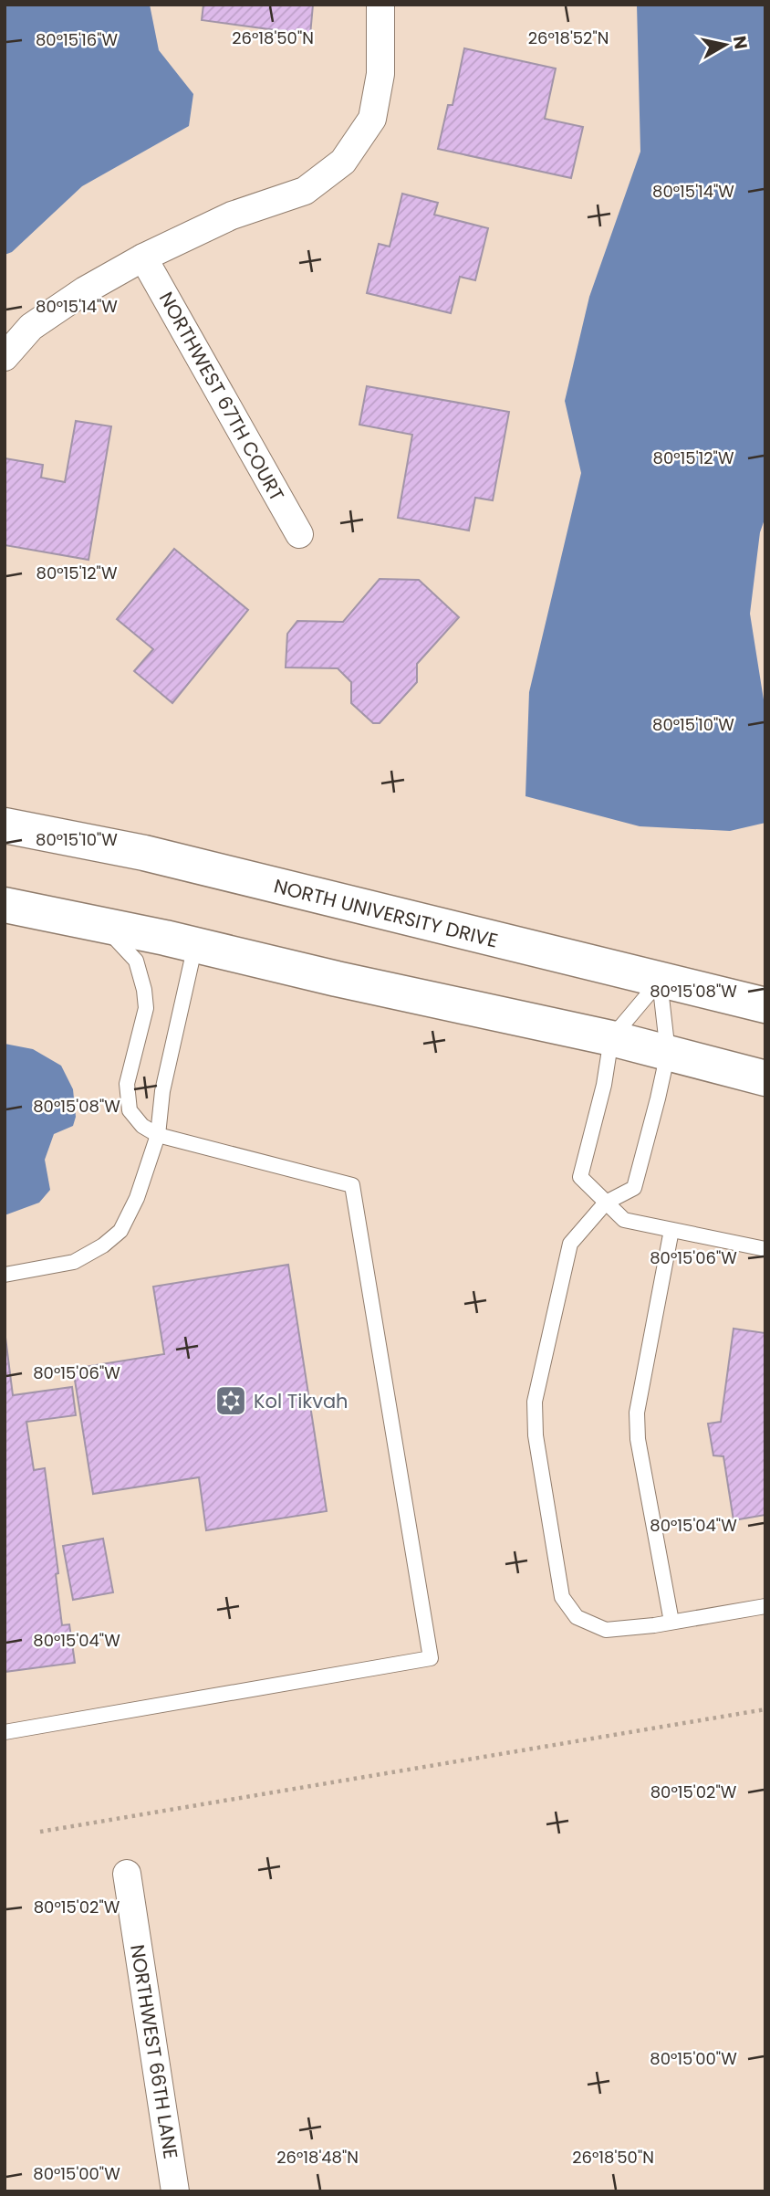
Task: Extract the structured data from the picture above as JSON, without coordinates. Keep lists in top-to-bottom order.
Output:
{
  "streets": {
    "main road": ["NORTH UNIVERSITY DRIVE"],
    "street": ["NORTHWEST 67TH COURT", "NORTHWEST 66TH LANE"]
  },
  "places": {
    "synagogue": ["Kol Tikvah"]
  },
  "north": "right",
  "coordinates": [
    "26°18'50\"N",
    "26°18'52\"N",
    "80°15'16\"W",
    "80°15'14\"W",
    "80°15'12\"W",
    "80°15'10\"W",
    "80°15'08\"W",
    "80°15'06\"W",
    "80°15'04\"W",
    "80°15'02\"W",
    "80°15'00\"W",
    "26°18'48\"N"
  ]
}
